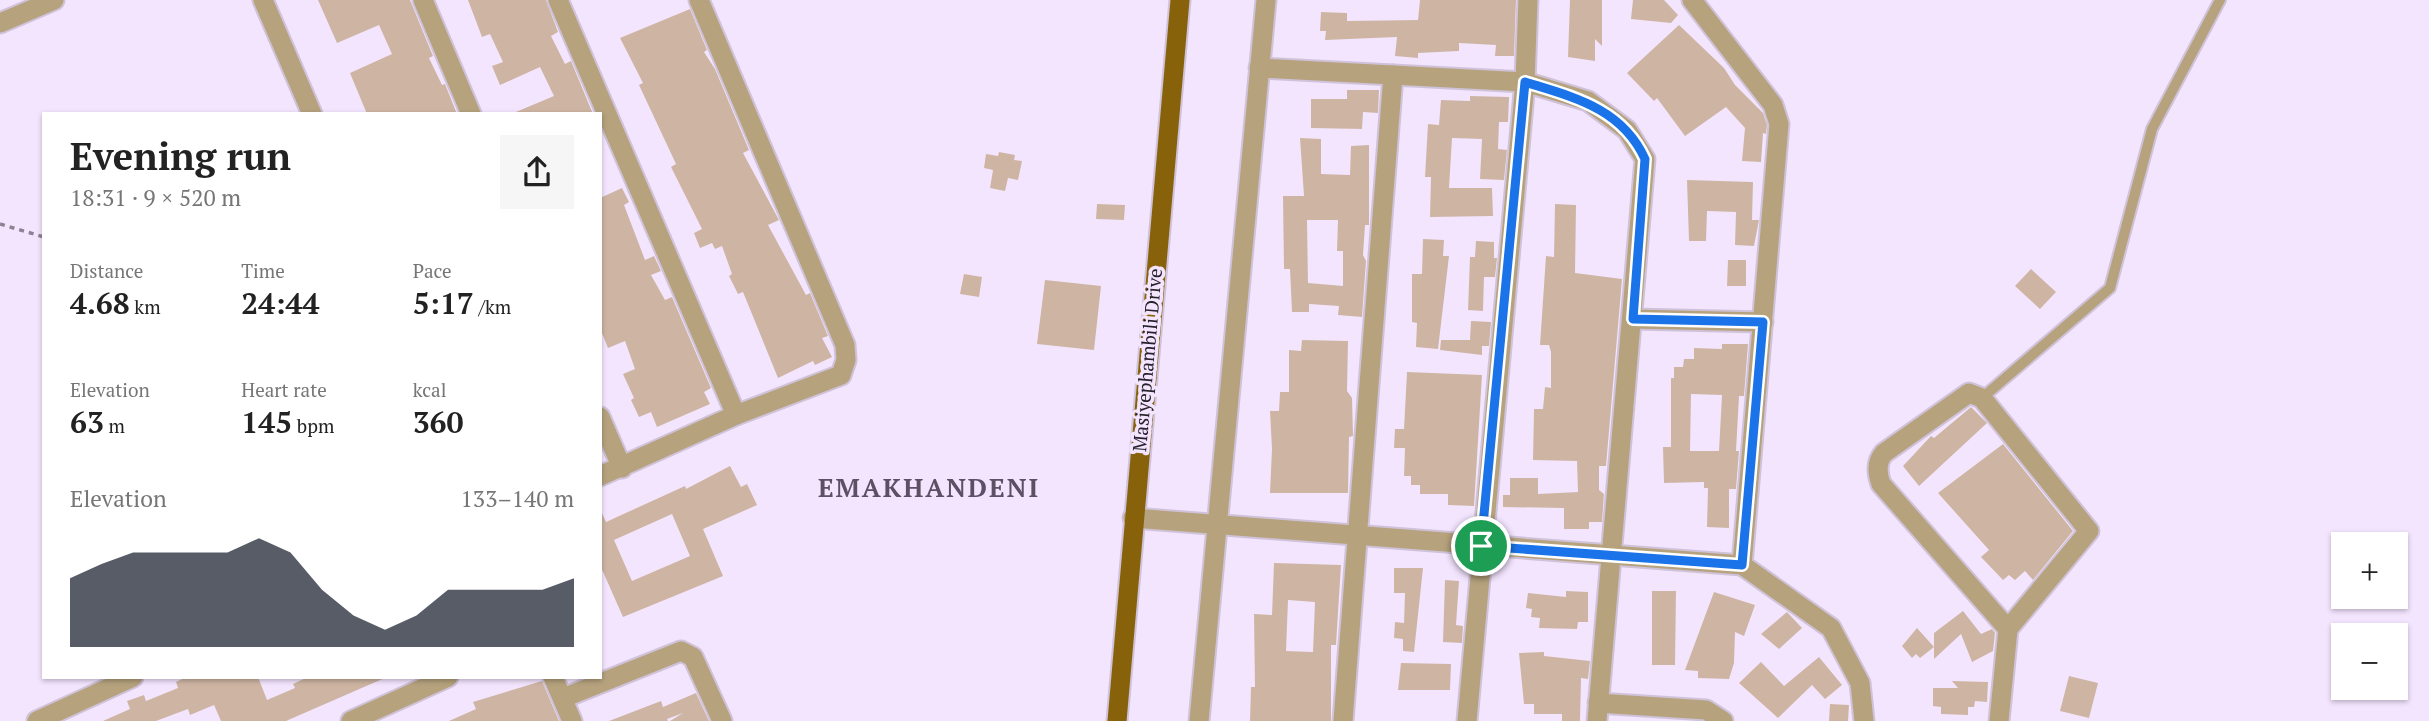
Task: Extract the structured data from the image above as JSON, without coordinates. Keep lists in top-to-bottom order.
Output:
{
  "streets": {
    "main road": ["Masiyephambili Drive"]
  },
  "districts": ["EMAKHANDENI"],
  "page": {
    "heading": ["Evening run", "18:31 · 9 × 520 m"],
    "stats": [
      ["Distance", "4.68 km"],
      ["Time", "24:44"],
      ["Pace", "5:17 /km"],
      ["Elevation", "63 m"],
      ["Heart rate", "145 bpm"],
      ["kcal", "360"]
    ],
    "chart": ["Elevation", "133–140 m"],
    "map_buttons": ["+", "−"]
  }
}
